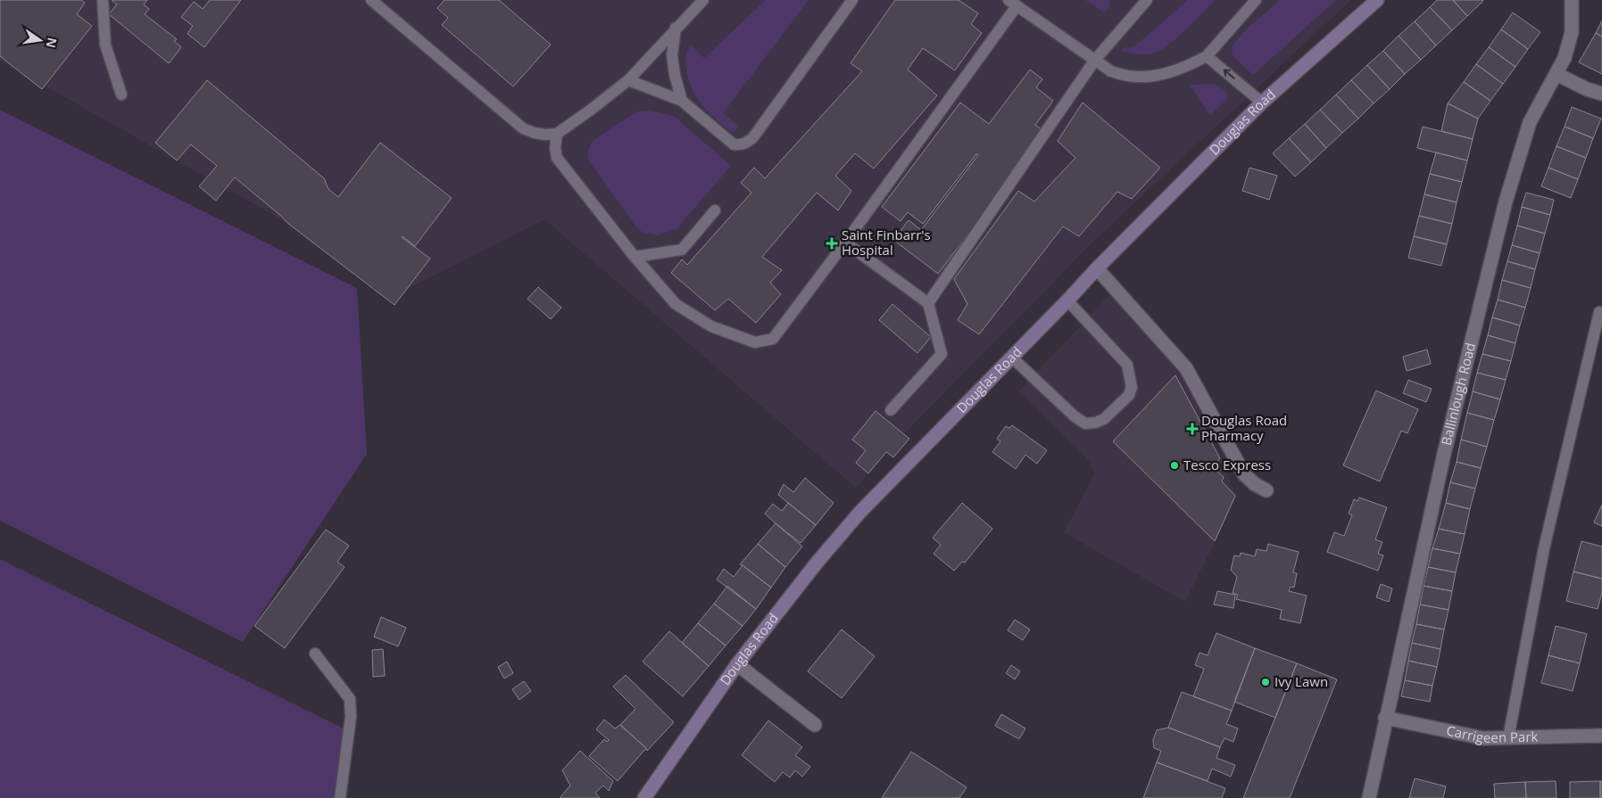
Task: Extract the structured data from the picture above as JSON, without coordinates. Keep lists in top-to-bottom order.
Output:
{
  "streets": {
    "main road": ["Douglas Road"],
    "street": ["Ballinlough Road", "Carrigeen Park"]
  },
  "crossings": [
    ["Ballinlough Road", "Carrigeen Park"]
  ],
  "places": {
    "health": ["Saint Finbarr's Hospital", "Douglas Road Pharmacy"],
    "other": ["Tesco Express", "Ivy Lawn"]
  },
  "north": "right"
}
